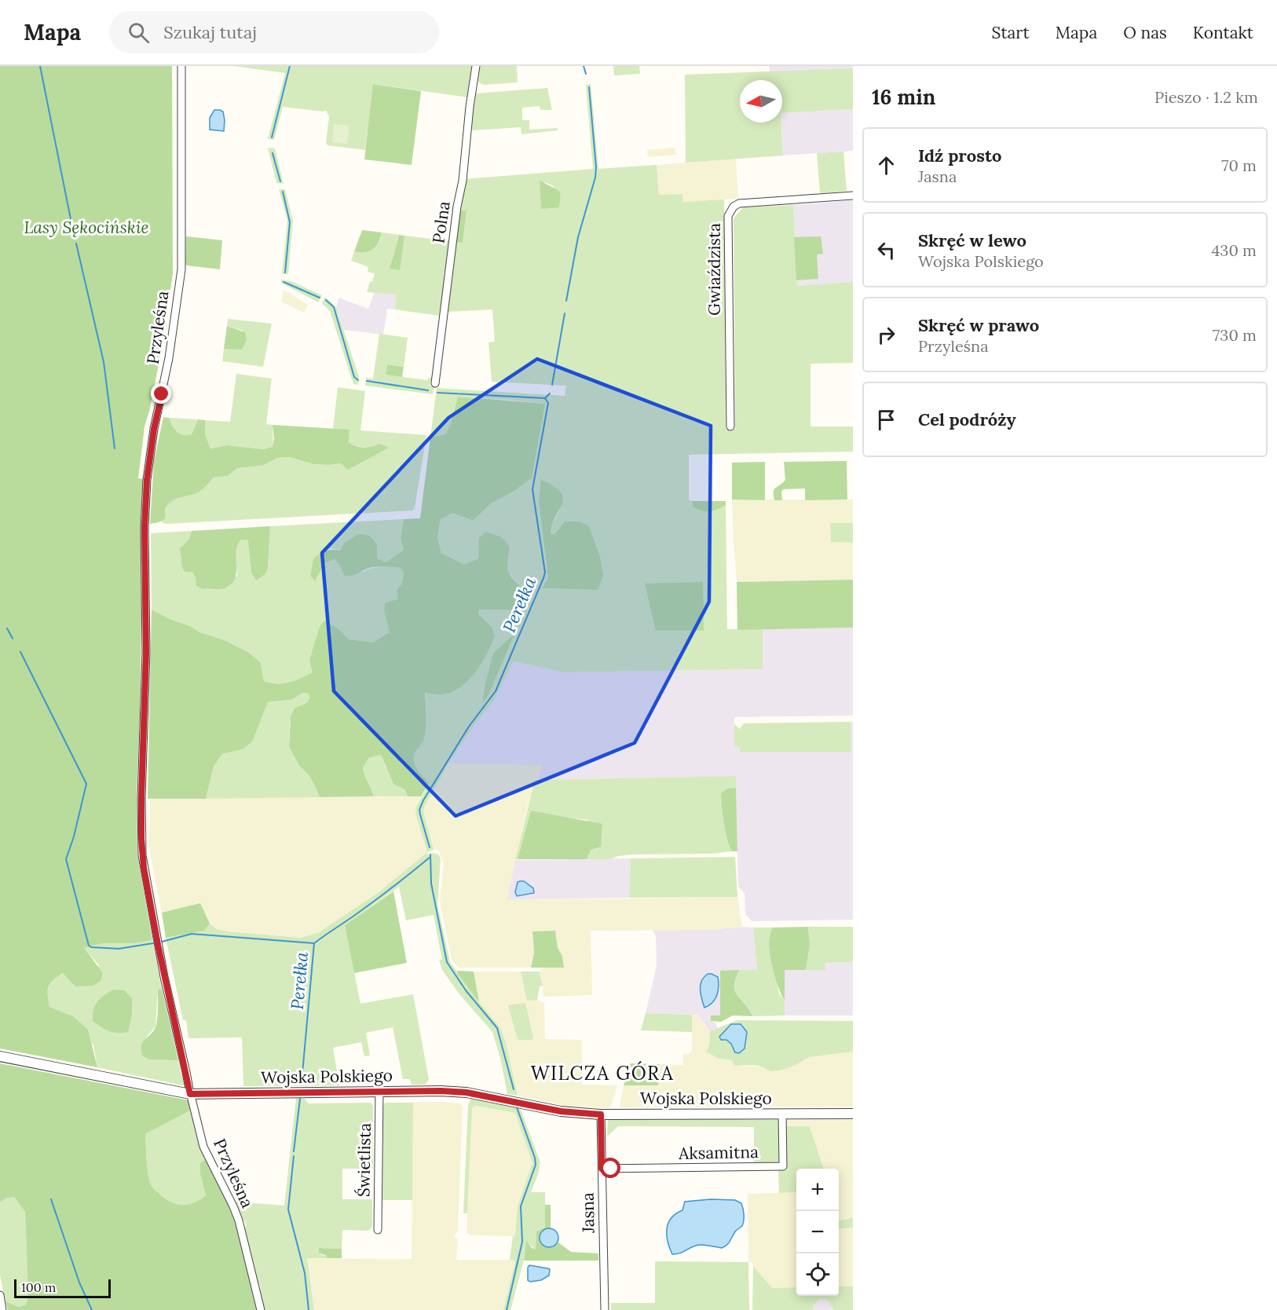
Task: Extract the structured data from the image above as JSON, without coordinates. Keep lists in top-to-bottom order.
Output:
{
  "streets": {
    "street": [
      "Polna",
      "Gwiaździsta",
      "Przyleśna",
      "Wojska Polskiego",
      "Aksamitna",
      "Świetlista",
      "Jasna"
    ]
  },
  "crossings": [
    ["Przyleśna", "Wojska Polskiego"],
    ["Wojska Polskiego", "Aksamitna"],
    ["Wojska Polskiego", "Świetlista"],
    ["Wojska Polskiego", "Jasna"],
    ["Aksamitna", "Jasna"]
  ],
  "districts": ["WILCZA GÓRA"],
  "water": ["Perełka"],
  "parks": ["Lasy Sękocińskie"],
  "scale_bar": "100 m",
  "north": "left",
  "page": {
    "header": "Mapa",
    "search": "Szukaj tutaj",
    "nav": [
      "Start",
      "Mapa",
      "O nas",
      "Kontakt"
    ],
    "heading": ["16 min", "Pieszo · 1.2 km"],
    "list": [
      ["Idź prosto", "Jasna", "70 m"],
      ["Skręć w lewo", "Wojska Polskiego", "430 m"],
      ["Skręć w prawo", "Przyleśna", "730 m"],
      "Cel podróży"
    ],
    "map_buttons": ["+", "−"],
    "scale": "100 m"
  }
}
